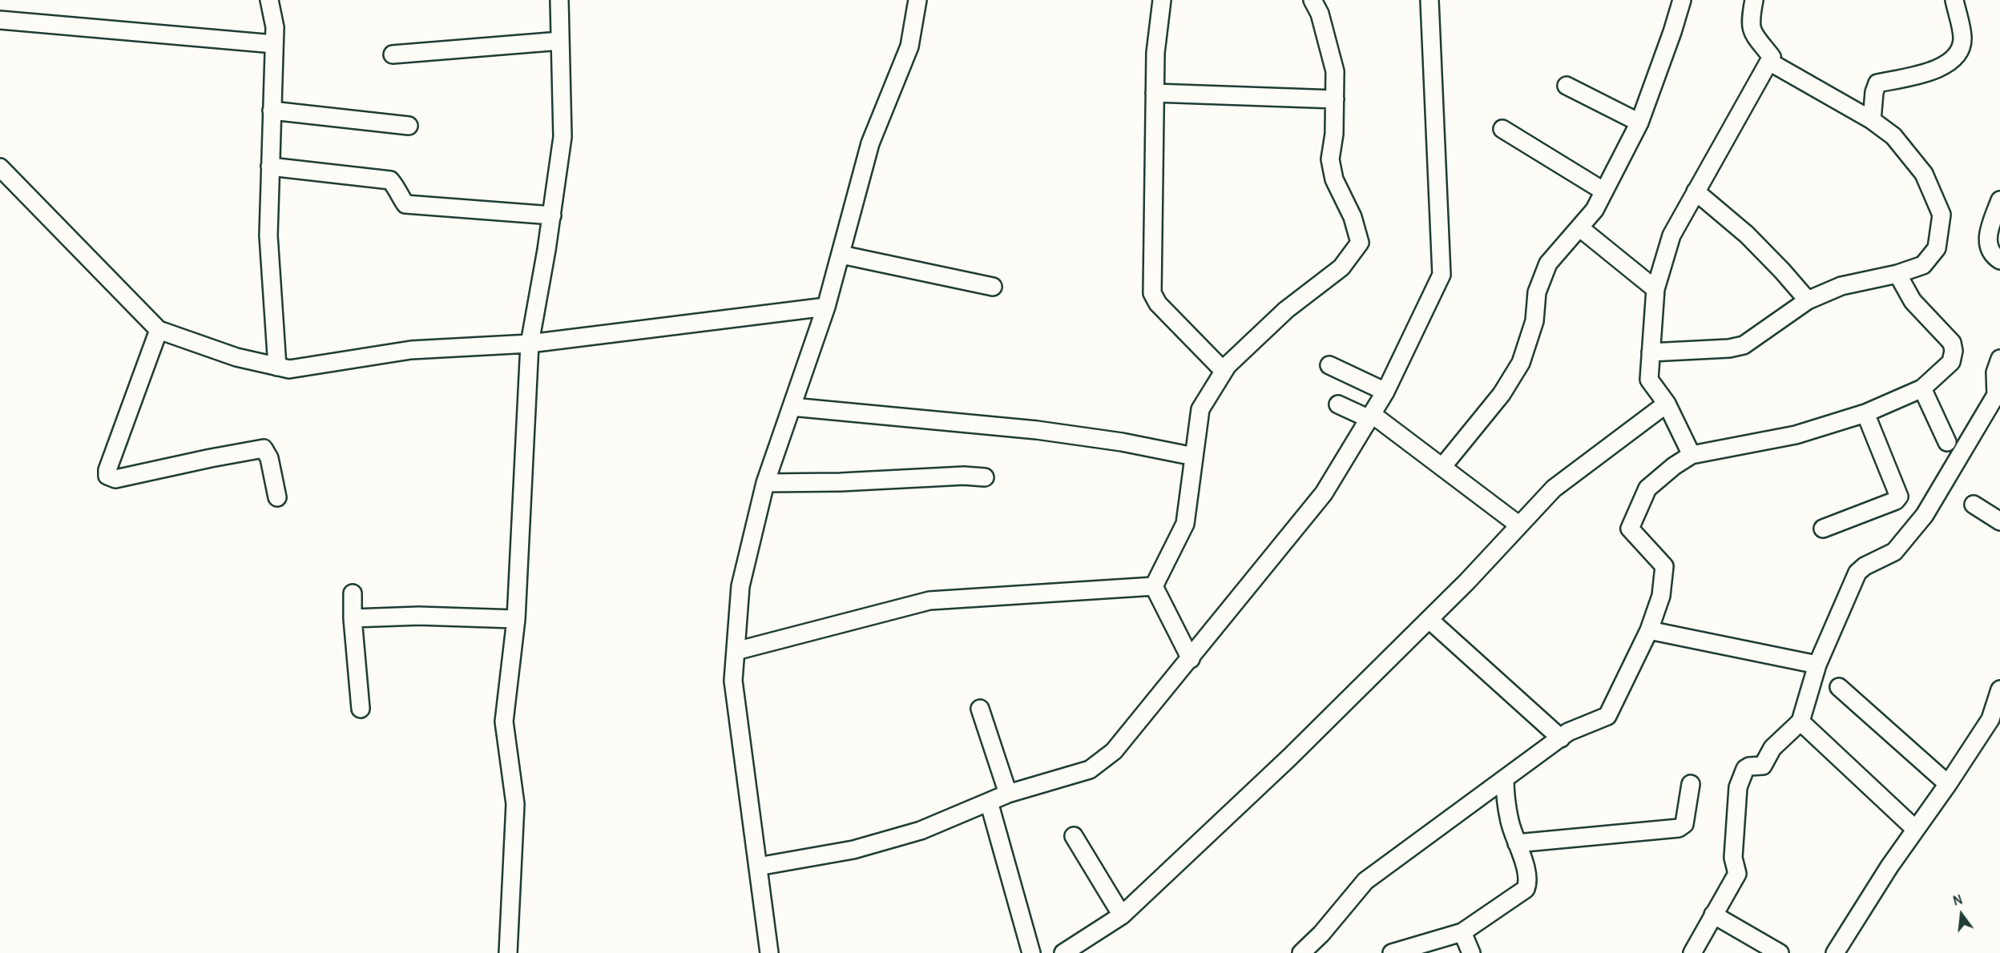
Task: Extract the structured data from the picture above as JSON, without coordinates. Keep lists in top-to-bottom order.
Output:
{
  "north": "top"
}
